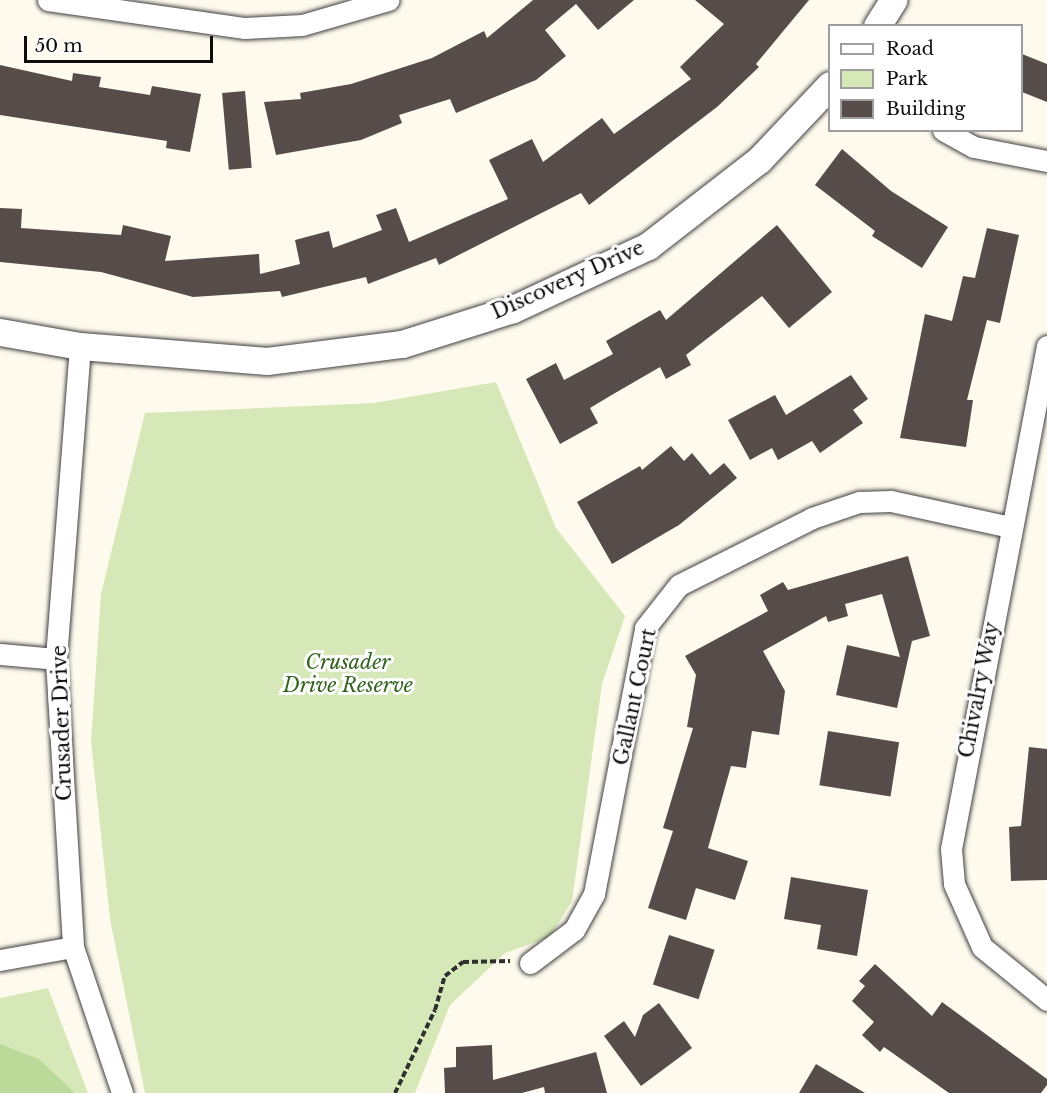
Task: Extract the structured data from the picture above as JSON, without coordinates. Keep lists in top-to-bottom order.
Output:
{
  "streets": {
    "street": [
      "Discovery Drive",
      "Chivalry Way",
      "Gallant Court",
      "Crusader Drive"
    ]
  },
  "crossings": [
    ["Discovery Drive", "Crusader Drive"],
    ["Chivalry Way", "Gallant Court"]
  ],
  "parks": ["Crusader Drive Reserve"],
  "legend": ["Road", "Park", "Building"],
  "scale_bar": "50 m"
}
